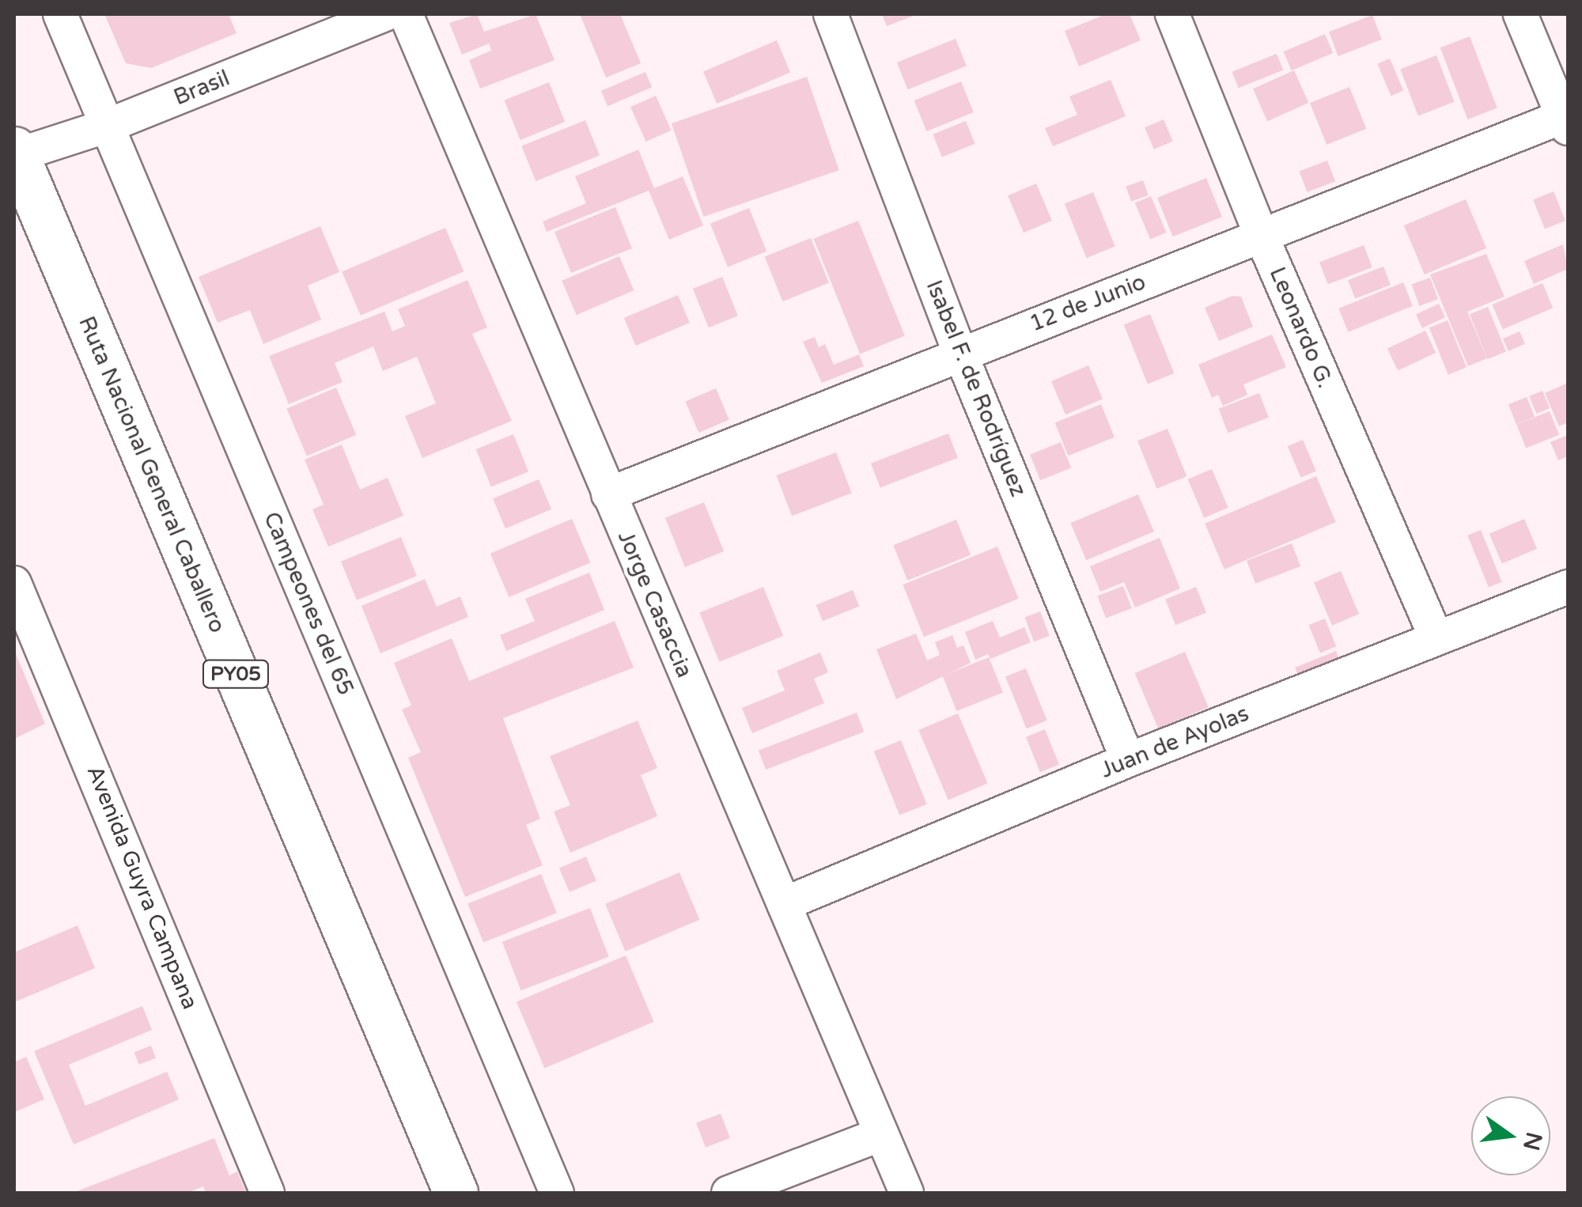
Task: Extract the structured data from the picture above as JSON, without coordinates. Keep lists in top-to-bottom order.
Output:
{
  "streets": {
    "highway": ["Ruta Nacional General Caballero", "PY05"],
    "street": [
      "Brasil",
      "12 de Junio",
      "Leonardo G.",
      "Isabel F. de Rodríguez",
      "Campeones del 65",
      "Jorge Casaccia",
      "Juan de Ayolas",
      "Avenida Guyra Campana"
    ]
  },
  "crossings": [
    ["Brasil", "Ruta Nacional General Caballero"],
    ["Brasil", "Campeones del 65"],
    ["12 de Junio", "Leonardo G."],
    ["12 de Junio", "Isabel F. de Rodríguez"],
    ["12 de Junio", "Jorge Casaccia"],
    ["Leonardo G.", "Juan de Ayolas"],
    ["Isabel F. de Rodríguez", "Juan de Ayolas"],
    ["Jorge Casaccia", "Juan de Ayolas"]
  ],
  "north": "right"
}
